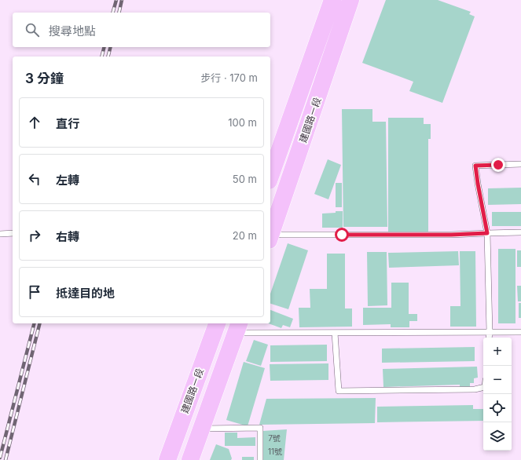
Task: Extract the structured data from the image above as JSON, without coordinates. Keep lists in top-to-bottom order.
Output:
{
  "streets": {
    "main road": ["建國路ㄧ段"]
  },
  "house_numbers": ["7號", "11號"],
  "page": {
    "search": "搜尋地點",
    "heading": ["3 分鐘", "步行 · 170 m"],
    "list": [
      ["直行", "100 m"],
      ["左轉", "50 m"],
      ["右轉", "20 m"],
      "抵達目的地"
    ],
    "map_buttons": ["+", "−"]
  }
}
